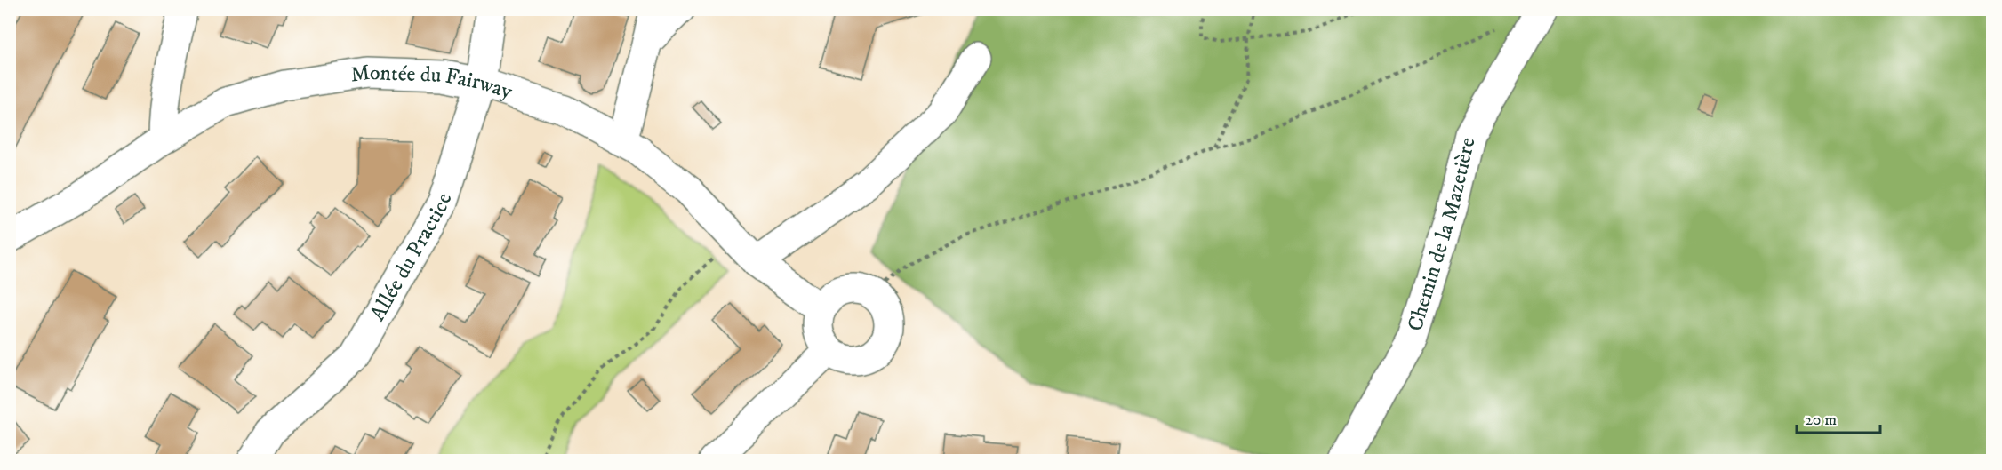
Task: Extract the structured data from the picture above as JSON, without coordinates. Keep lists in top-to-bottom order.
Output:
{
  "streets": {
    "street": ["Montée du Fairway", "Chemin de la Mazetière", "Allée du Practice"]
  },
  "crossings": [
    ["Montée du Fairway", "Allée du Practice"]
  ],
  "scale_bar": "20 m"
}
